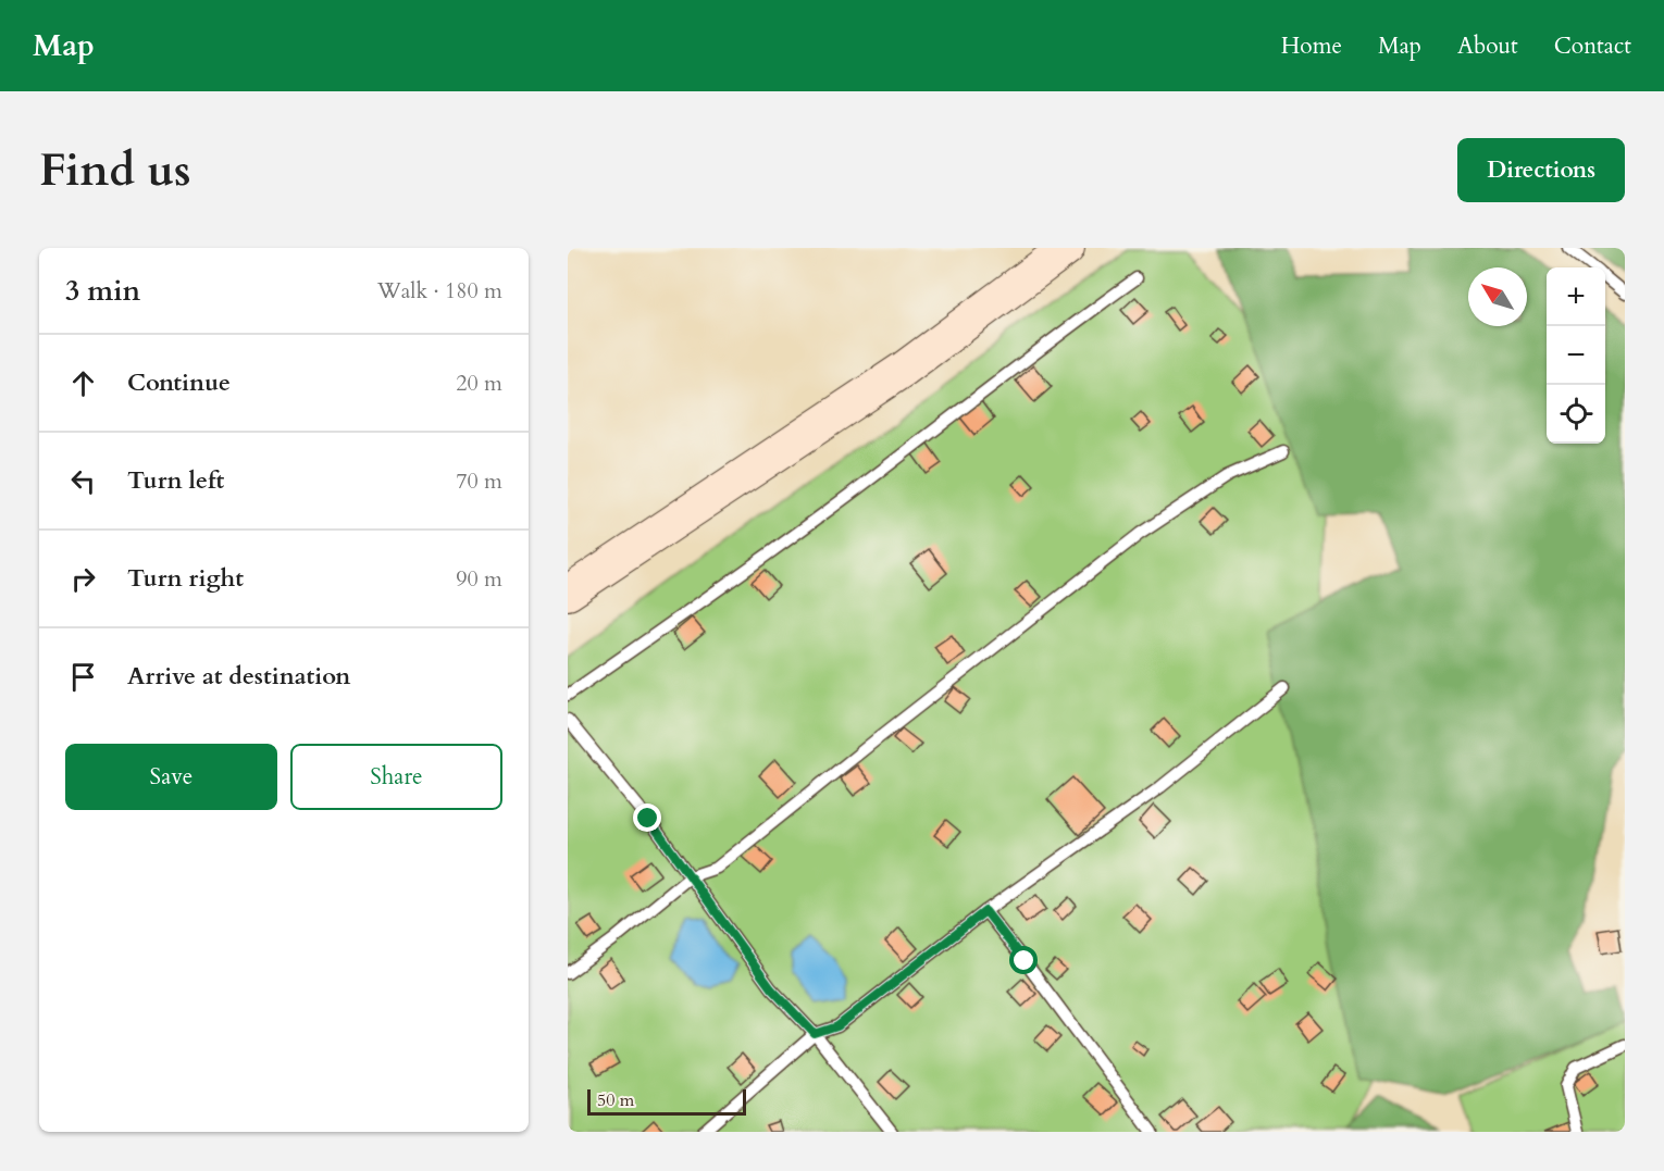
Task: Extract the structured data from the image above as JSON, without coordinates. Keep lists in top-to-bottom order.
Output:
{
  "scale_bar": "50 m",
  "north": "top left",
  "page": {
    "header": "Map",
    "nav": [
      "Home",
      "Map",
      "About",
      "Contact"
    ],
    "buttons": [
      "Directions",
      ["Save", "Share"]
    ],
    "title": "Find us",
    "heading": ["3 min", "Walk · 180 m"],
    "map_buttons": ["+", "−"],
    "list": [
      ["Continue", "20 m"],
      ["Turn left", "70 m"],
      ["Turn right", "90 m"],
      "Arrive at destination"
    ],
    "scale": "50 m"
  }
}
